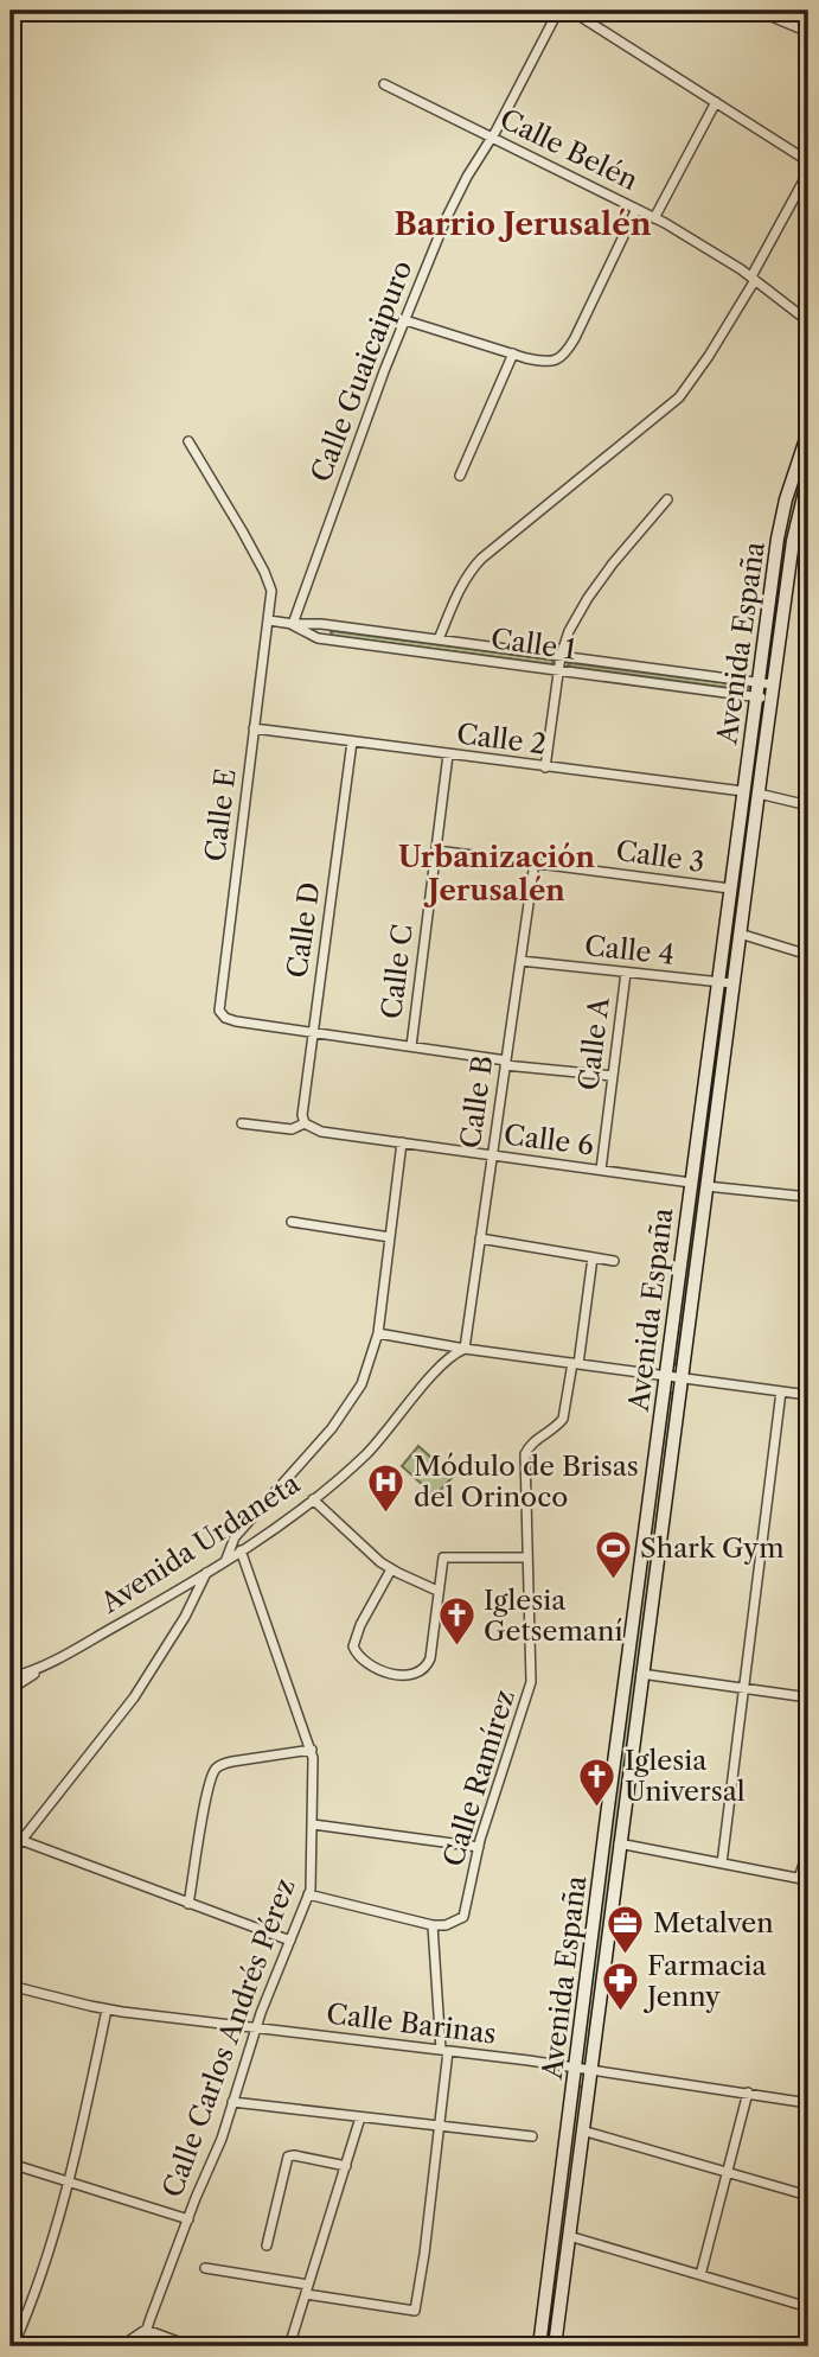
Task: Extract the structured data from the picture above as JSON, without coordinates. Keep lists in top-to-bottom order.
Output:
{
  "streets": {
    "main road": ["Avenida España"],
    "street": [
      "Calle Belén",
      "Calle Guaicaipuro",
      "Calle 1",
      "Calle 2",
      "Calle E",
      "Calle 3",
      "Calle D",
      "Calle 4",
      "Calle C",
      "Calle A",
      "Calle B",
      "Calle 6",
      "Avenida Urdaneta",
      "Calle Ramírez",
      "Calle Barinas",
      "Calle Carlos Andrés Pérez"
    ]
  },
  "crossings": [
    ["Calle Belén", "Calle Guaicaipuro"],
    ["Calle Guaicaipuro", "Calle 1"],
    ["Avenida España", "Calle 1"],
    ["Avenida España", "Calle 2"],
    ["Avenida España", "Calle 3"],
    ["Avenida España", "Calle 4"],
    ["Avenida España", "Calle 6"],
    ["Avenida España", "Calle Barinas"],
    ["Calle 1", "Calle E"],
    ["Calle 2", "Calle E"],
    ["Calle 2", "Calle D"],
    ["Calle 2", "Calle C"],
    ["Calle E", "Calle D"],
    ["Calle 3", "Calle C"],
    ["Calle 3", "Calle B"],
    ["Calle D", "Calle 6"],
    ["Calle 4", "Calle A"],
    ["Calle 4", "Calle B"],
    ["Calle A", "Calle 6"],
    ["Calle B", "Calle 6"],
    ["Calle B", "Avenida Urdaneta"],
    ["Avenida Urdaneta", "Calle Carlos Andrés Pérez"],
    ["Calle Barinas", "Calle Carlos Andrés Pérez"]
  ],
  "districts": ["Barrio Jerusalén", "Urbanización Jerusalén"],
  "places": {
    "hospital": ["Módulo de Brisas del Orinoco"],
    "sports": ["Shark Gym"],
    "church": ["Iglesia Getsemaní", "Iglesia Universal"],
    "office": ["Metalven"],
    "pharmacy": ["Farmacia Jenny"]
  }
}
